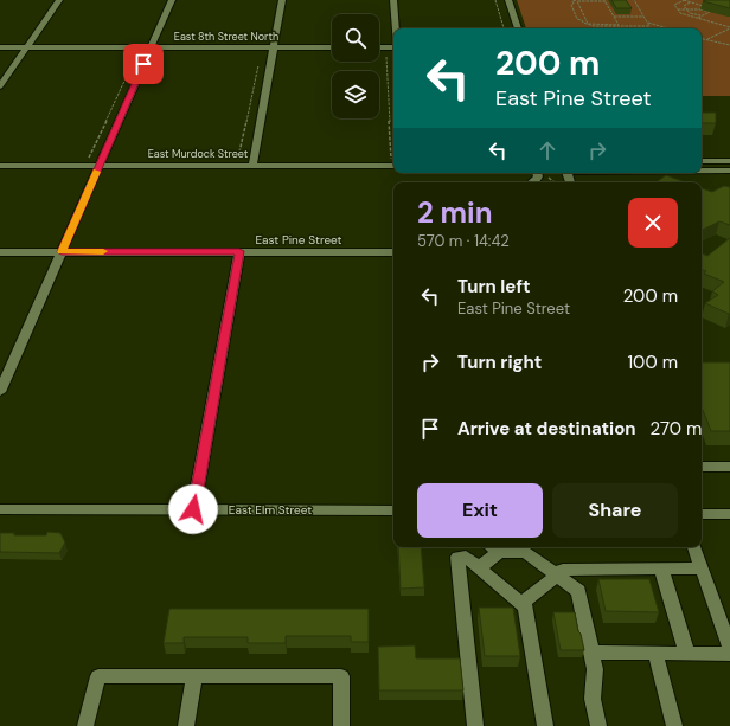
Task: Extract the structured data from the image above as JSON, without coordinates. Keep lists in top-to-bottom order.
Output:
{
  "streets": {
    "street": [
      "East 8th Street North",
      "East Murdock Street",
      "East Pine Street",
      "East Elm Street"
    ]
  },
  "page": {
    "turn": ["200 m", "East Pine Street"],
    "heading": ["2 min", "570 m · 14:42"],
    "list": [
      {
        "name": "Turn left",
        "note": "East Pine Street",
        "value": "200 m"
      },
      {
        "name": "Turn right",
        "value": "100 m"
      },
      {
        "name": "Arrive at destination",
        "value": "270 m"
      }
    ],
    "buttons": ["Exit", "Share"]
  }
}
